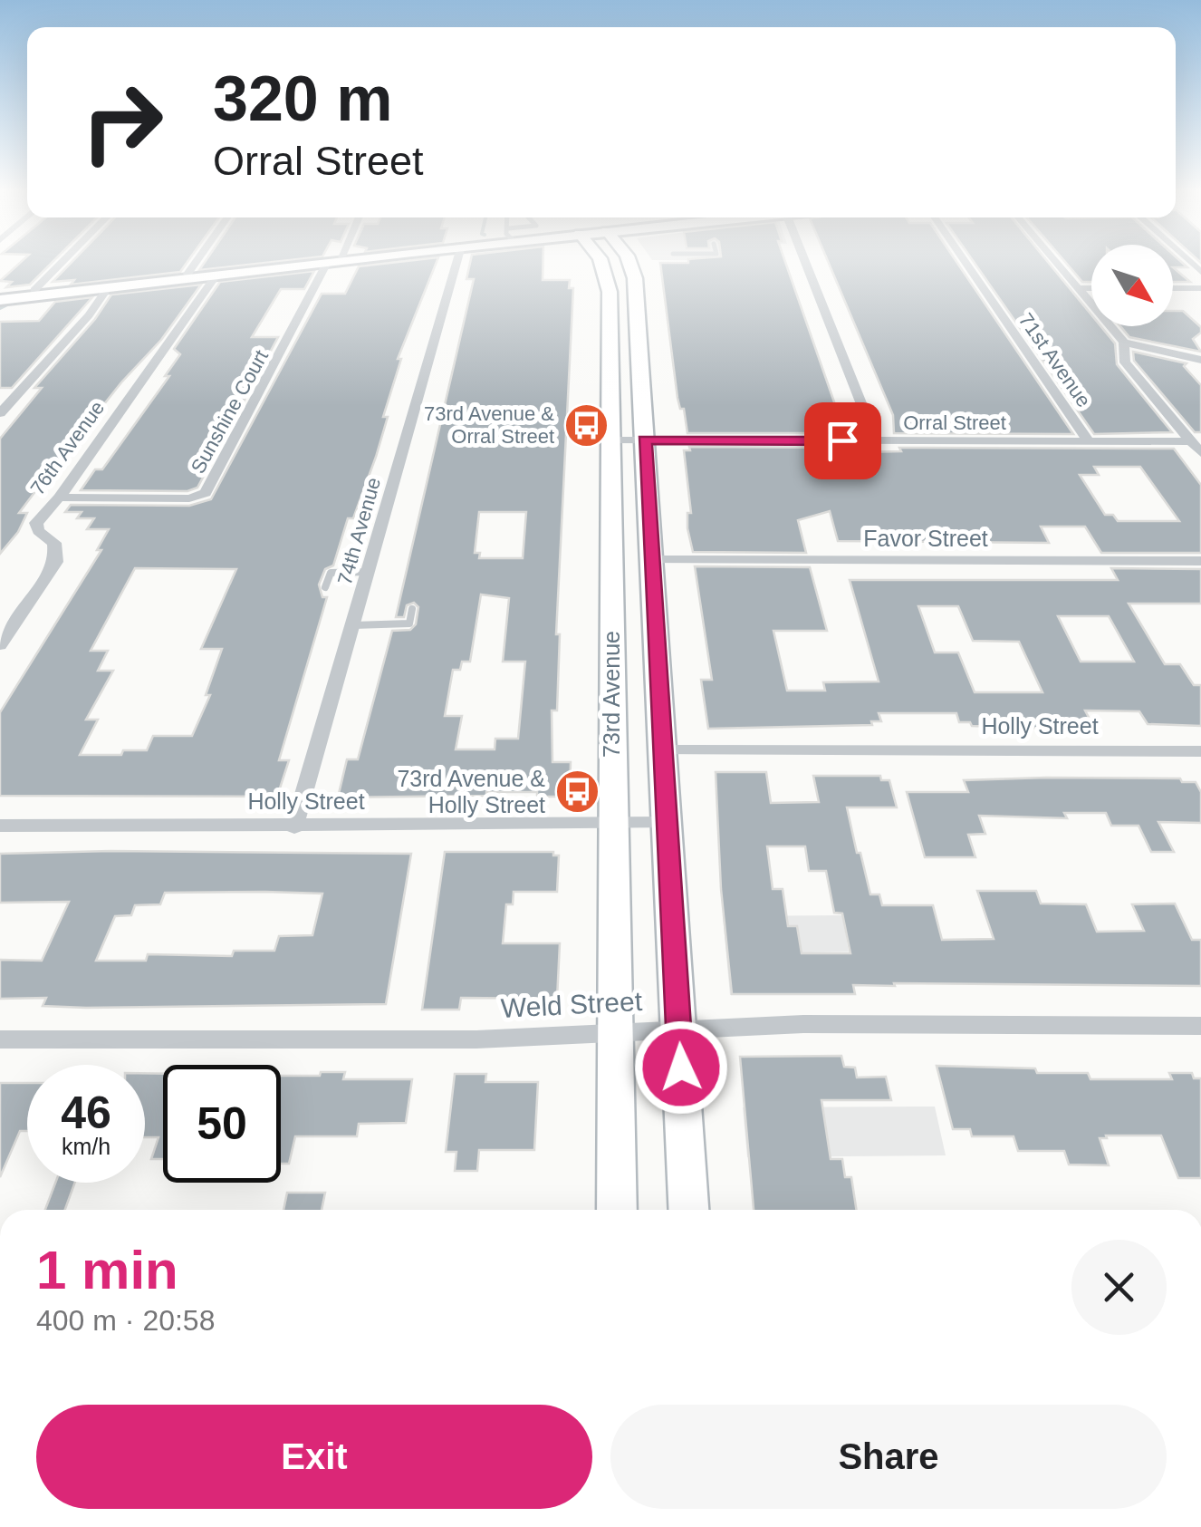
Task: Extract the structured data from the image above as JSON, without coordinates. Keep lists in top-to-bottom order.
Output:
{
  "streets": {
    "main road": ["73rd Avenue"],
    "street": [
      "71st Avenue",
      "Sunshine Court",
      "Orral Street",
      "76th Avenue",
      "74th Avenue",
      "Favor Street",
      "Holly Street",
      "Weld Street"
    ]
  },
  "crossings": [
    ["71st Avenue", "Orral Street"],
    ["Sunshine Court", "76th Avenue"],
    ["Orral Street", "73rd Avenue"],
    ["74th Avenue", "Holly Street"],
    ["Favor Street", "73rd Avenue"],
    ["73rd Avenue", "Holly Street"],
    ["73rd Avenue", "Weld Street"]
  ],
  "places": {
    "bus stop": ["73rd Avenue & Orral Street", "73rd Avenue & Holly Street"]
  },
  "north": "bottom right",
  "page": {
    "turn": ["320 m", "Orral Street"],
    "speed": "46 km/h",
    "limit": "50",
    "heading": ["1 min", "400 m · 20:58"],
    "buttons": ["Exit", "Share"]
  }
}
